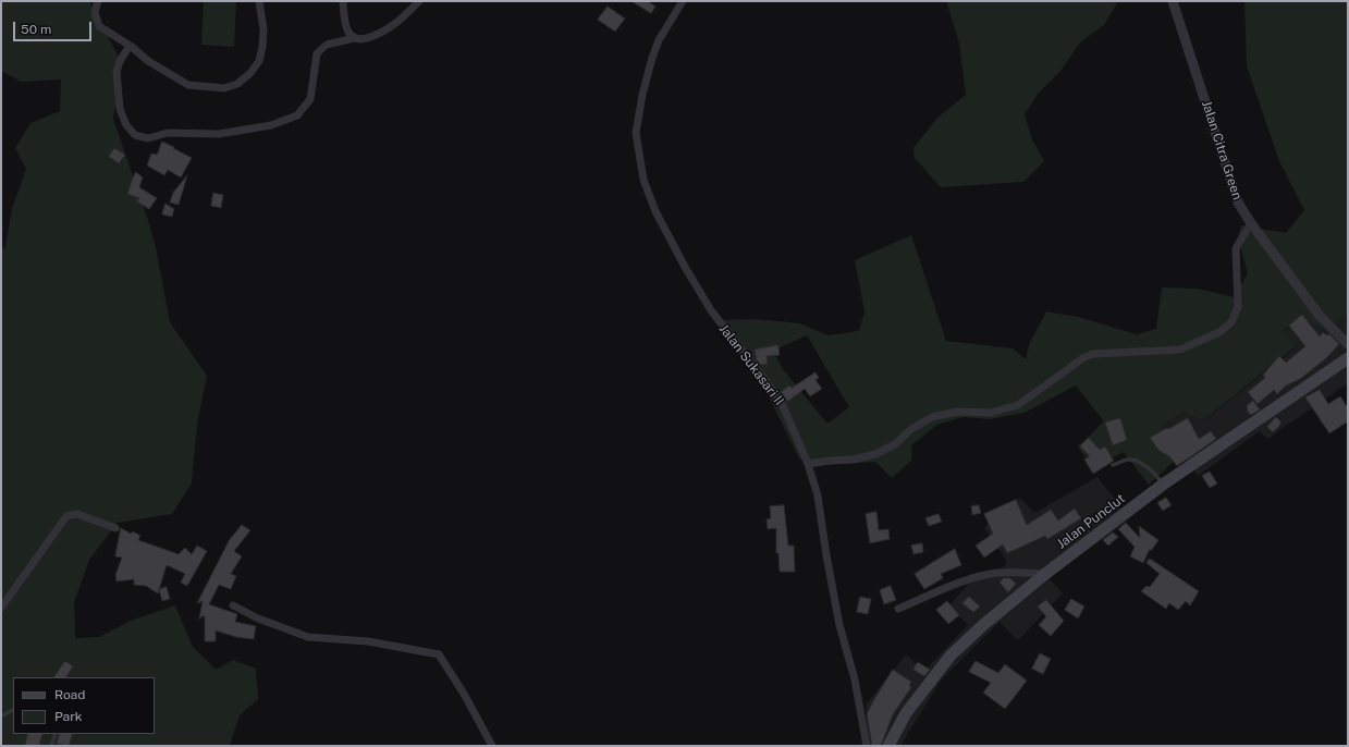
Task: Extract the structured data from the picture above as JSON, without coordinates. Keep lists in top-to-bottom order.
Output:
{
  "streets": {
    "main road": ["Jalan Punclut"],
    "street": ["Jalan Citra Green", "Jalan Sukasari II"]
  },
  "legend": ["Road", "Park"],
  "scale_bar": "50 m"
}
